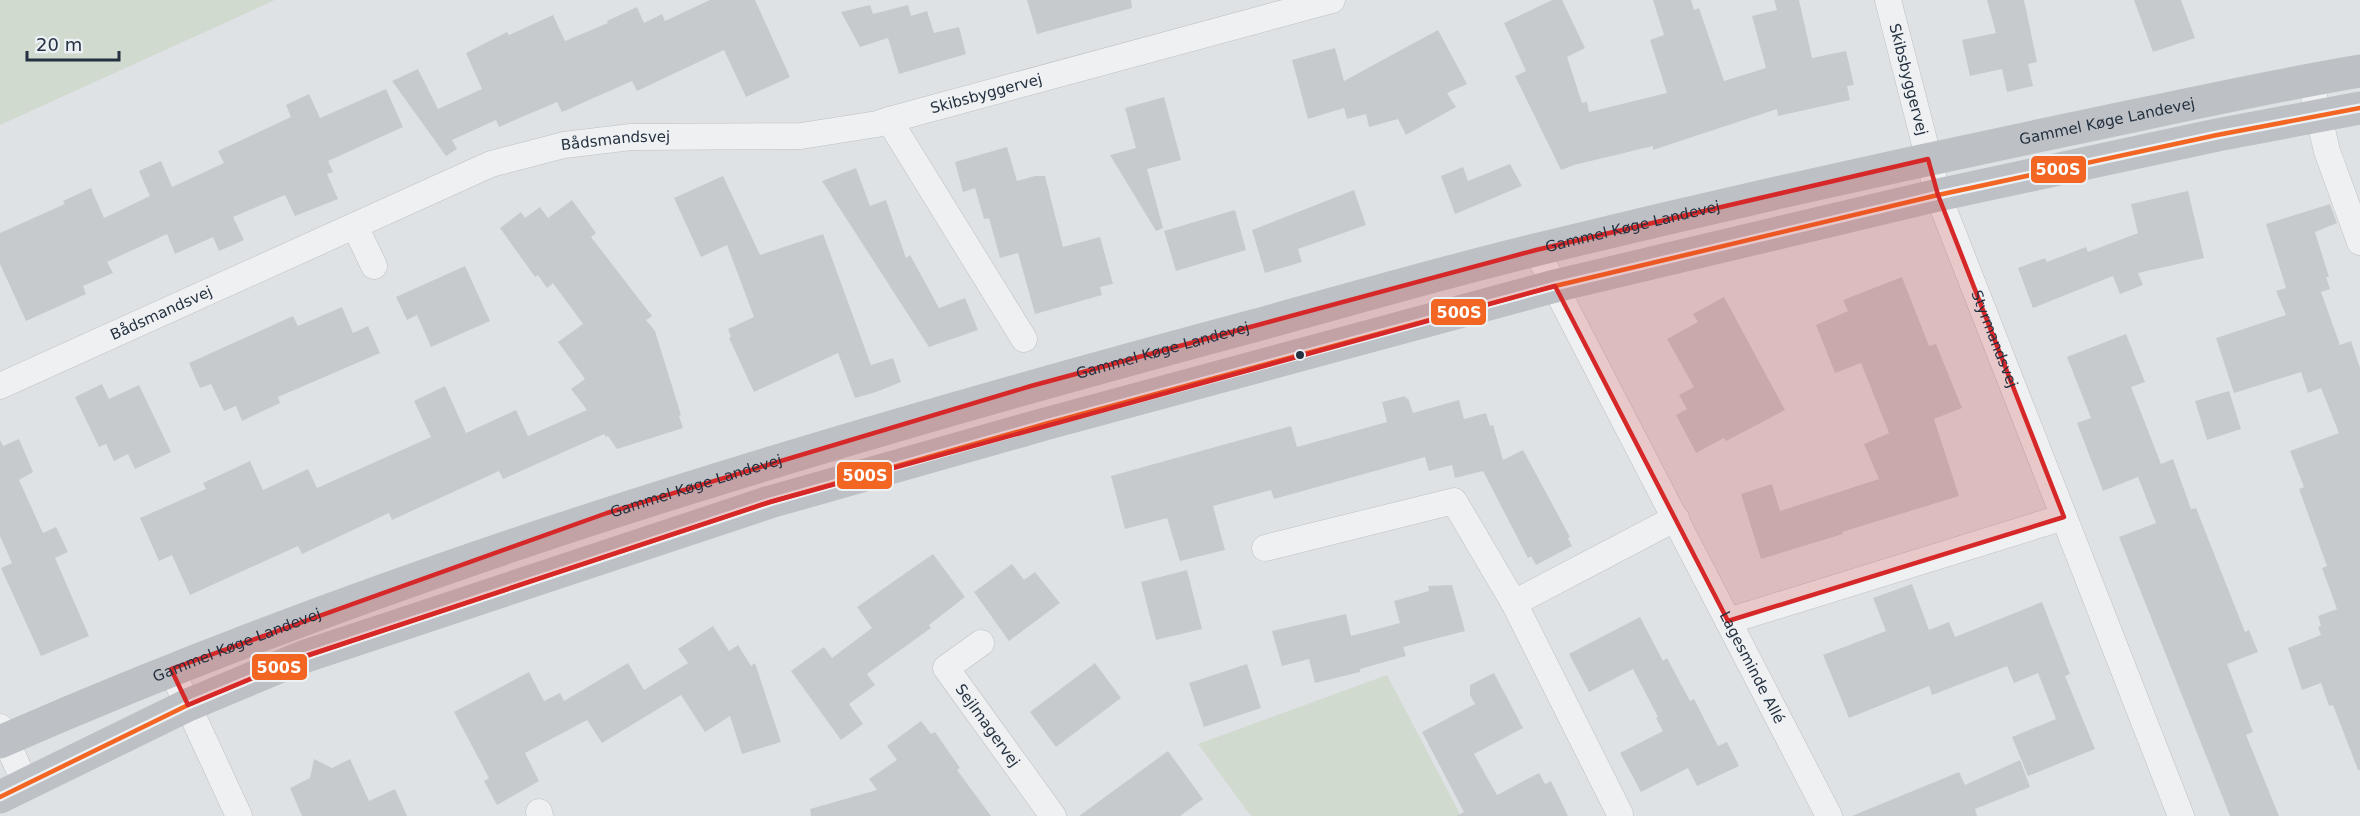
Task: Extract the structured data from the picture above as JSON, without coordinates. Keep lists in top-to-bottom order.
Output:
{
  "streets": {
    "main road": ["Gammel Køge Landevej"],
    "street": [
      "Skibsbyggervej",
      "Bådsmandsvej",
      "Styrmandsvej",
      "Lagesminde Allé",
      "Sejlmagervej"
    ]
  },
  "crossings": [
    ["Skibsbyggervej", "Gammel Køge Landevej"],
    ["Skibsbyggervej", "Bådsmandsvej"],
    ["Skibsbyggervej", "Styrmandsvej"],
    ["Gammel Køge Landevej", "Styrmandsvej"],
    ["Gammel Køge Landevej", "Lagesminde Allé"]
  ],
  "lines": ["transit line 500S"],
  "scale_bar": "20 m"
}
